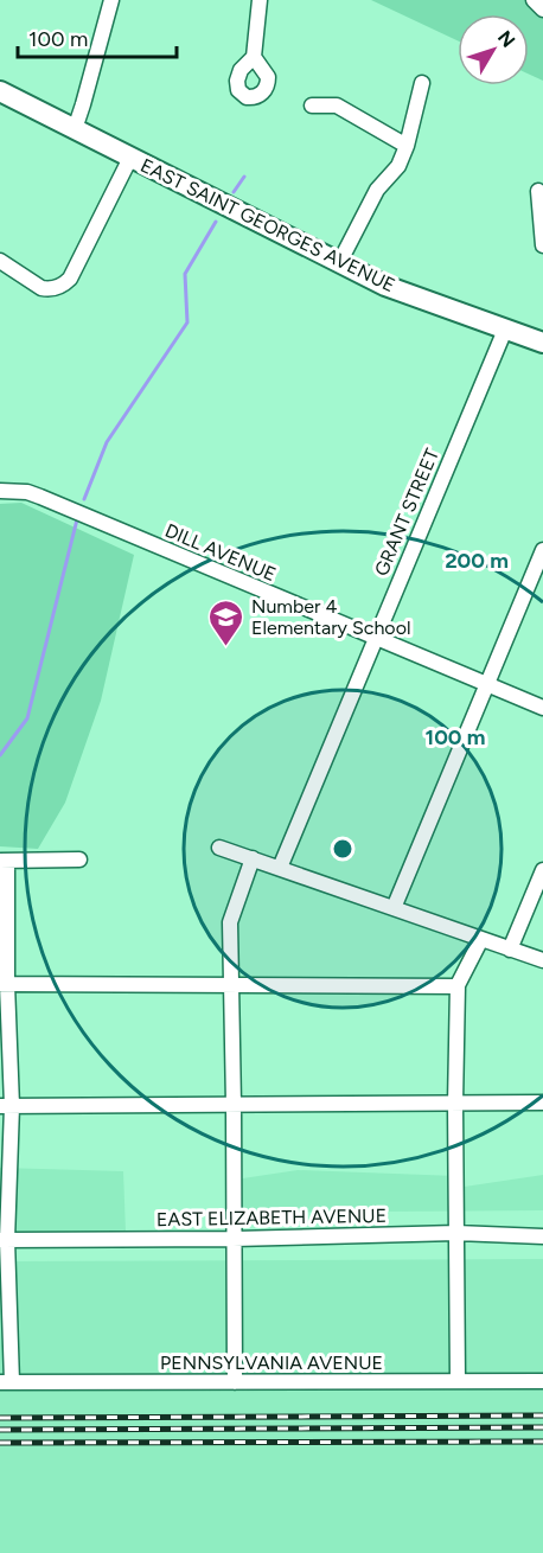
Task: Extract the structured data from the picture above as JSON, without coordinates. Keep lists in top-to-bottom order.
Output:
{
  "streets": {
    "main road": ["EAST SAINT GEORGES AVENUE"],
    "street": [
      "GRANT STREET",
      "DILL AVENUE",
      "EAST ELIZABETH AVENUE",
      "PENNSYLVANIA AVENUE"
    ]
  },
  "crossings": [
    ["EAST SAINT GEORGES AVENUE", "GRANT STREET"],
    ["GRANT STREET", "DILL AVENUE"]
  ],
  "places": {
    "school or university": ["Number 4 Elementary School"]
  },
  "scale_bar": "100 m",
  "north": "top right",
  "rings": ["200 m", "100 m"]
}
